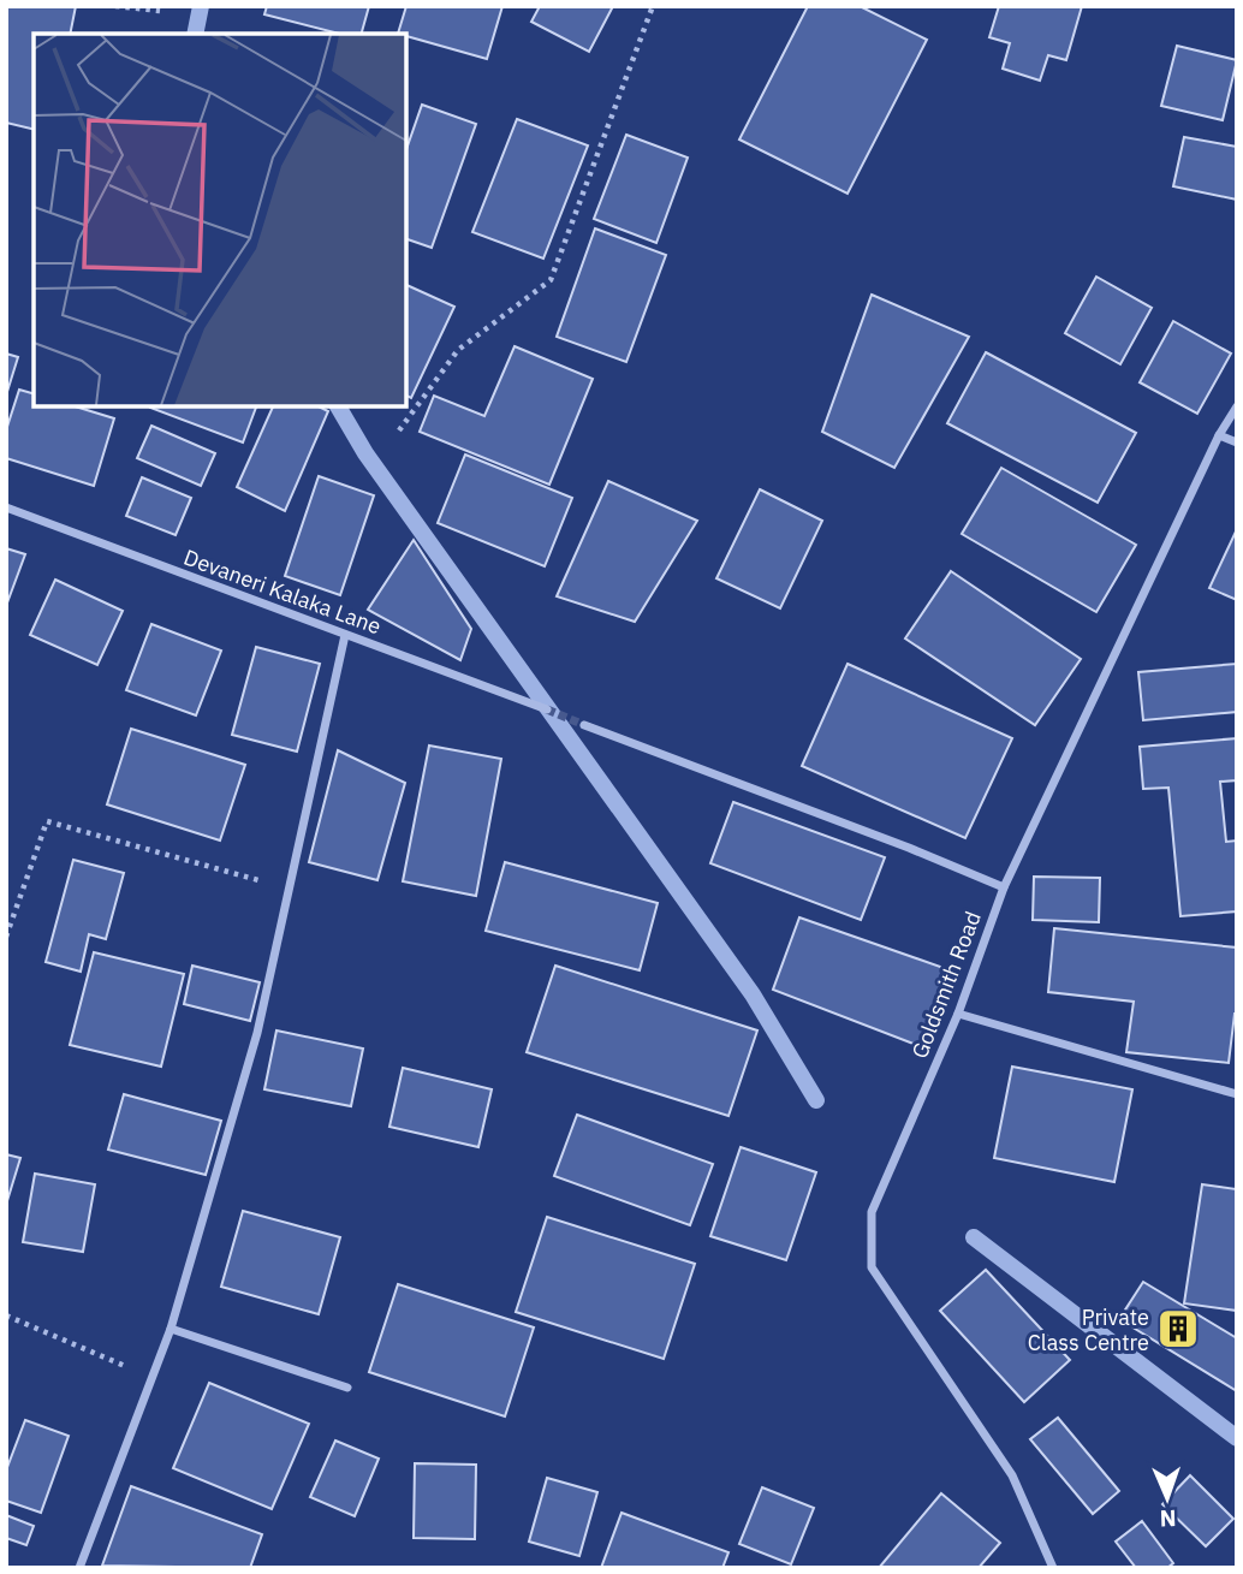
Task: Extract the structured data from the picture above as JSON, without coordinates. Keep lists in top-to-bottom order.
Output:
{
  "streets": {
    "street": ["Devaneri Kalaka Lane", "Goldsmith Road"]
  },
  "places": {
    "building": ["Private Class Centre"]
  },
  "north": "bottom"
}
